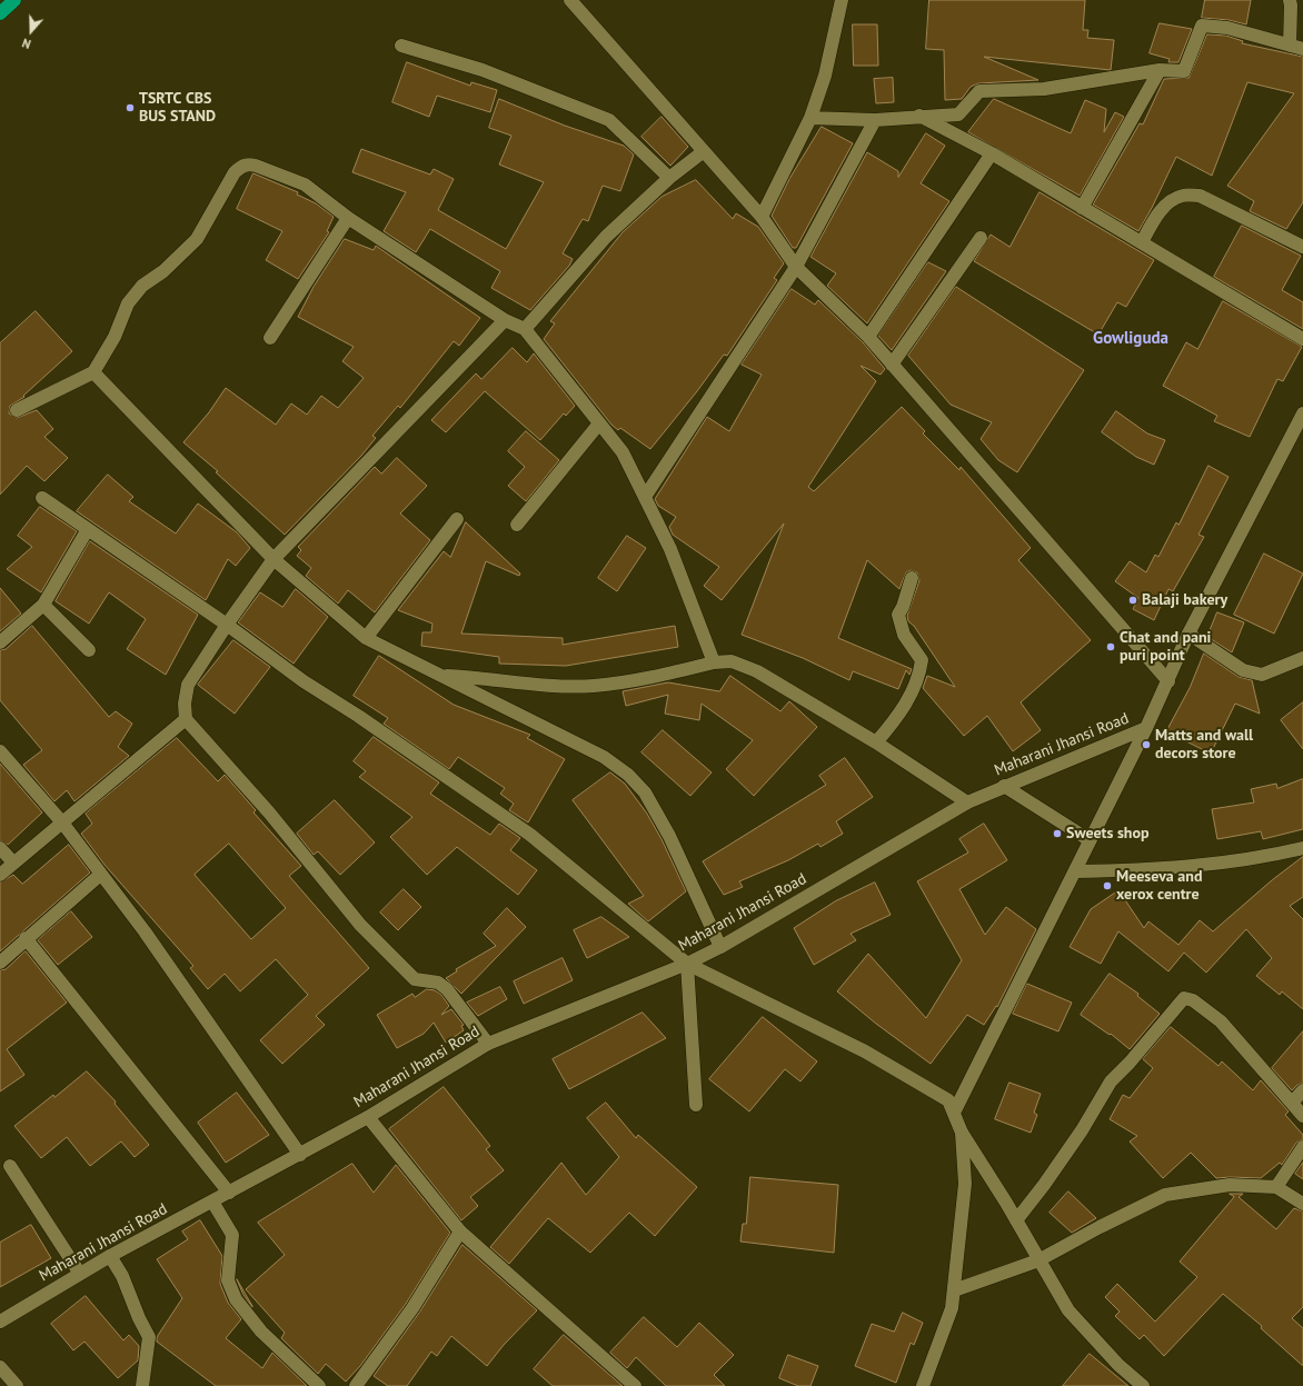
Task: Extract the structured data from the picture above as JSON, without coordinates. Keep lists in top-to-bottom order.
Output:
{
  "streets": {
    "street": ["Maharani Jhansi Road"]
  },
  "districts": ["Gowliguda"],
  "places": [
    "TSRTC CBS BUS STAND",
    "Balaji bakery",
    "Chat and pani puri point",
    "Matts and wall decors store",
    "Sweets shop",
    "Meeseva and xerox centre"
  ],
  "north": "bottom"
}
